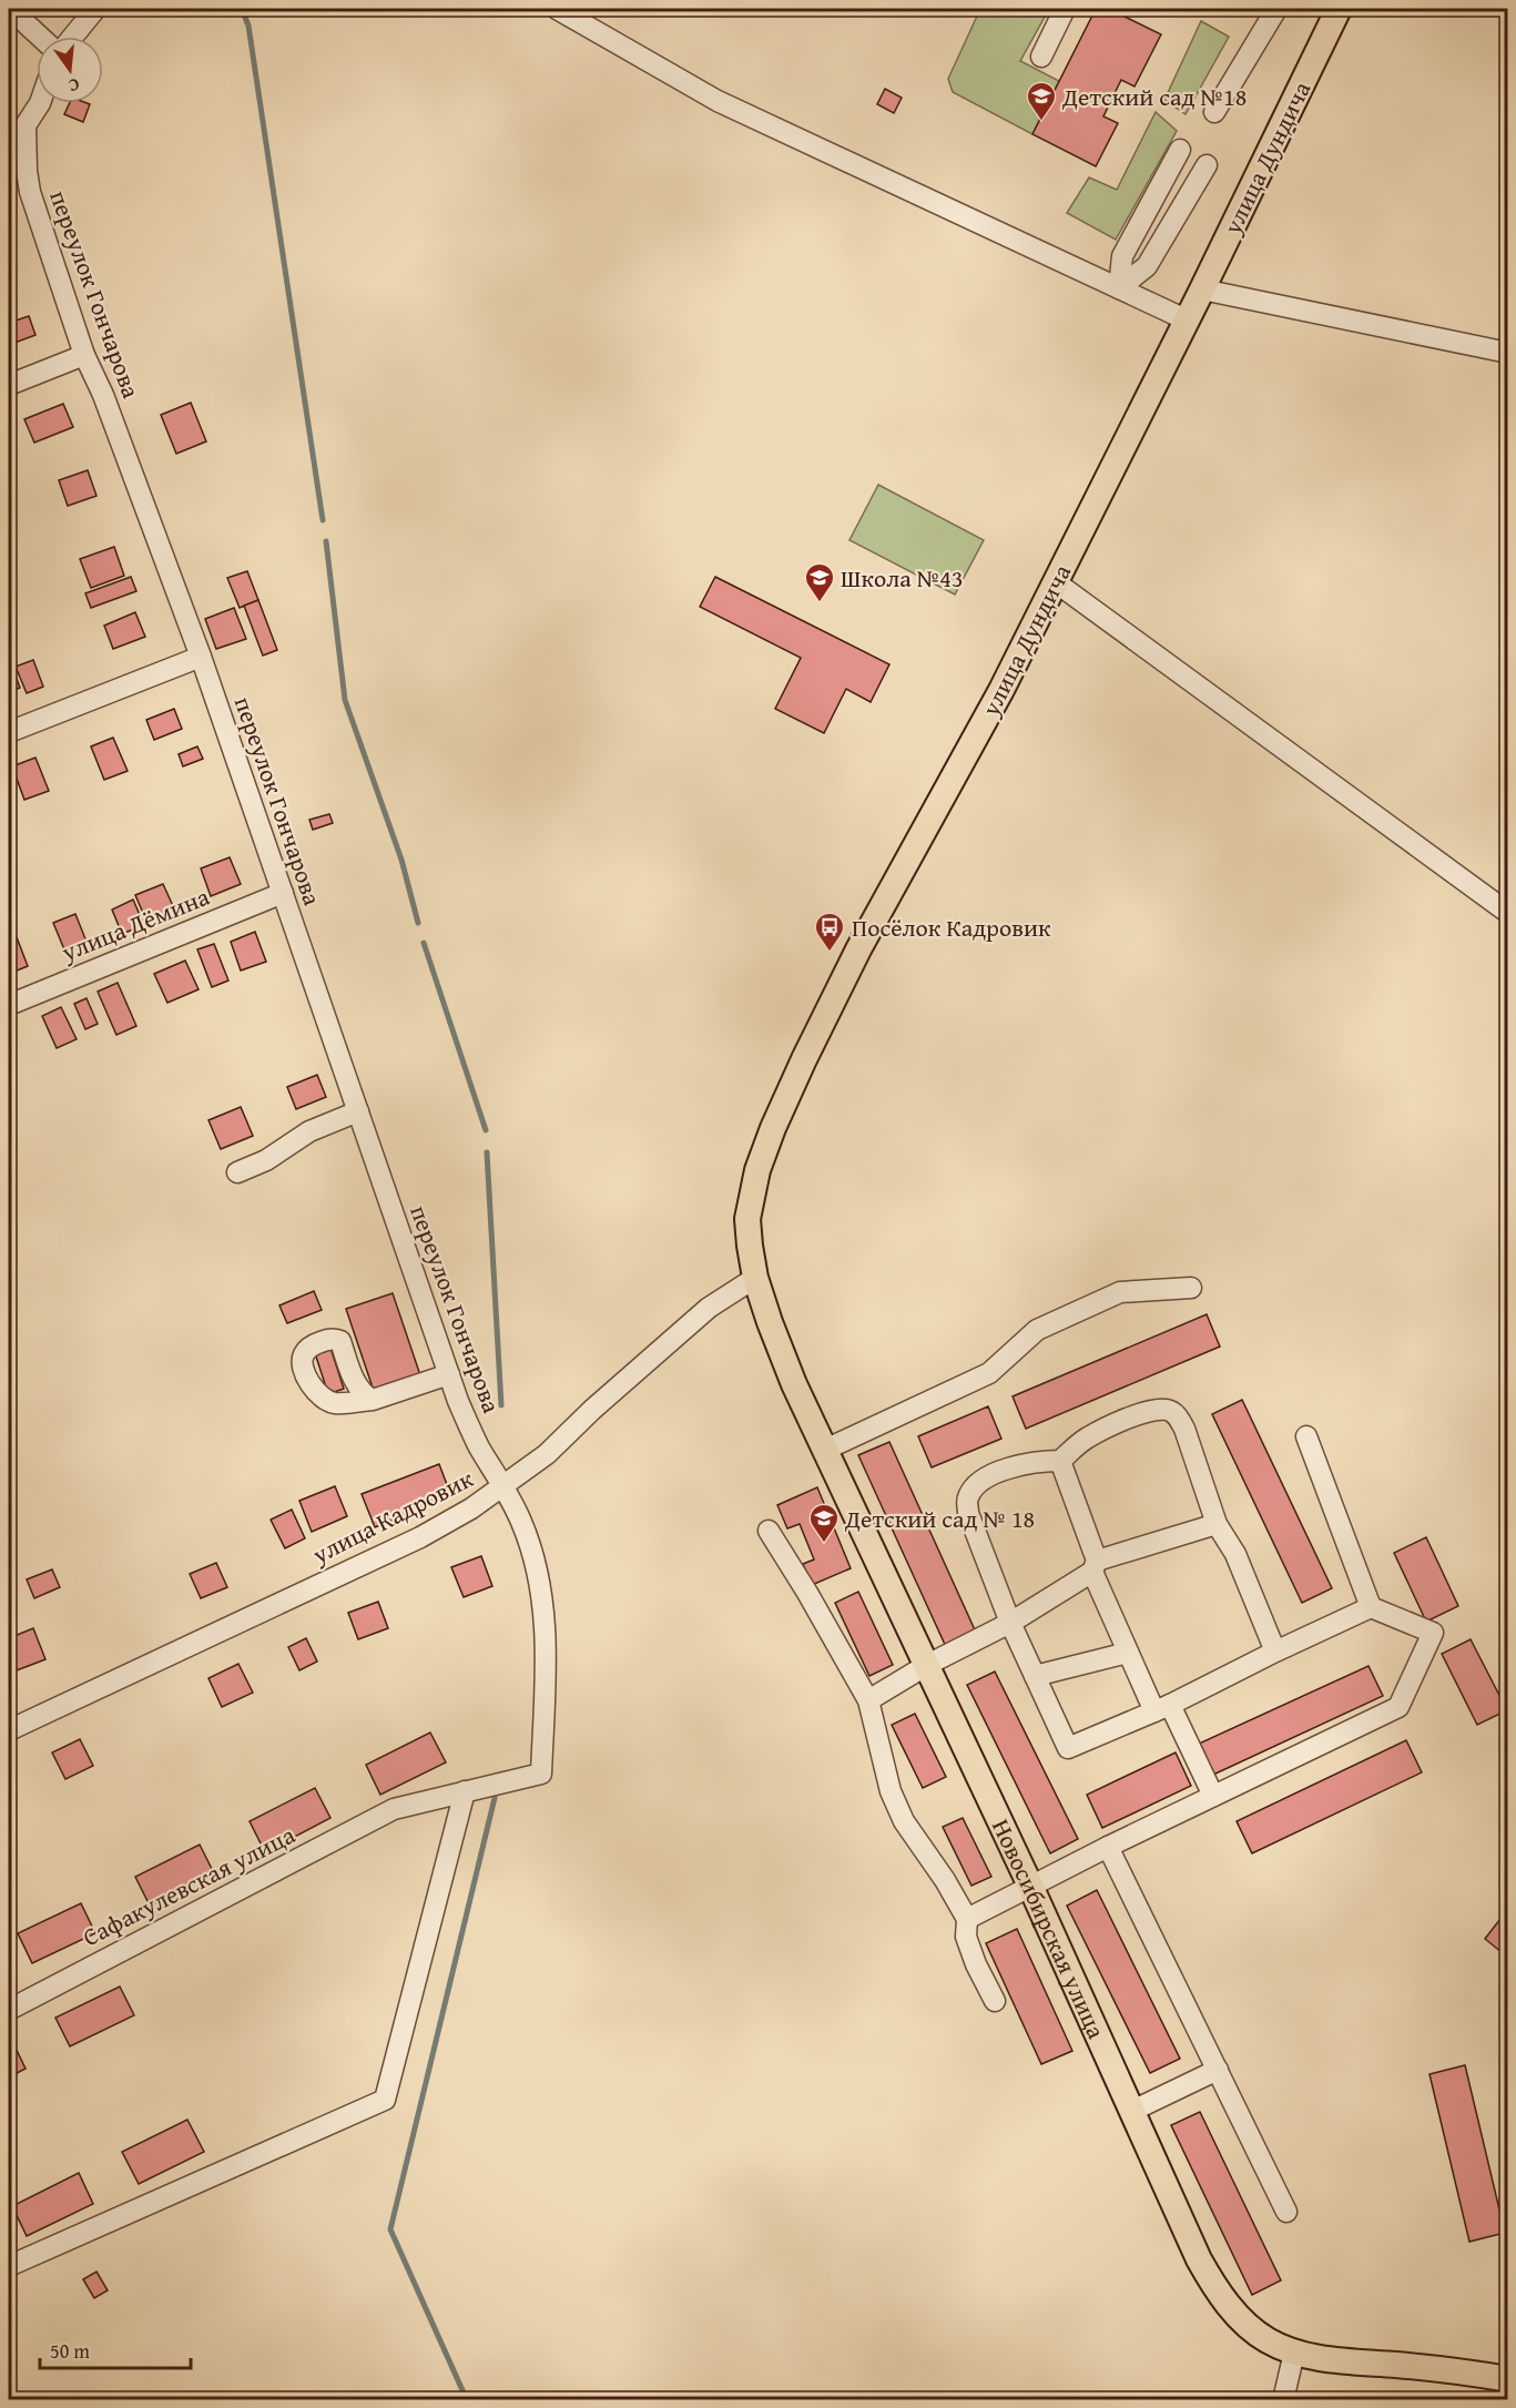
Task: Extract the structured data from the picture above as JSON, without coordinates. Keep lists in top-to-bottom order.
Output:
{
  "streets": {
    "main road": ["улица Дундича", "Новосибирская улица"],
    "street": [
      "переулок Гончарова",
      "улица Дёмина",
      "улица Кадровик",
      "Сафакулевская улица"
    ]
  },
  "crossings": [
    ["улица Дундича", "улица Кадровик"],
    ["улица Дундича", "Новосибирская улица"],
    ["переулок Гончарова", "улица Дёмина"],
    ["переулок Гончарова", "улица Кадровик"],
    ["переулок Гончарова", "Сафакулевская улица"],
    ["улица Кадровик", "Новосибирская улица"]
  ],
  "places": {
    "school or university": ["Детский сад №18", "Школа №43", "Детский сад № 18"],
    "bus stop": ["Посёлок Кадровик"]
  },
  "scale_bar": "50 m",
  "north": "bottom"
}
